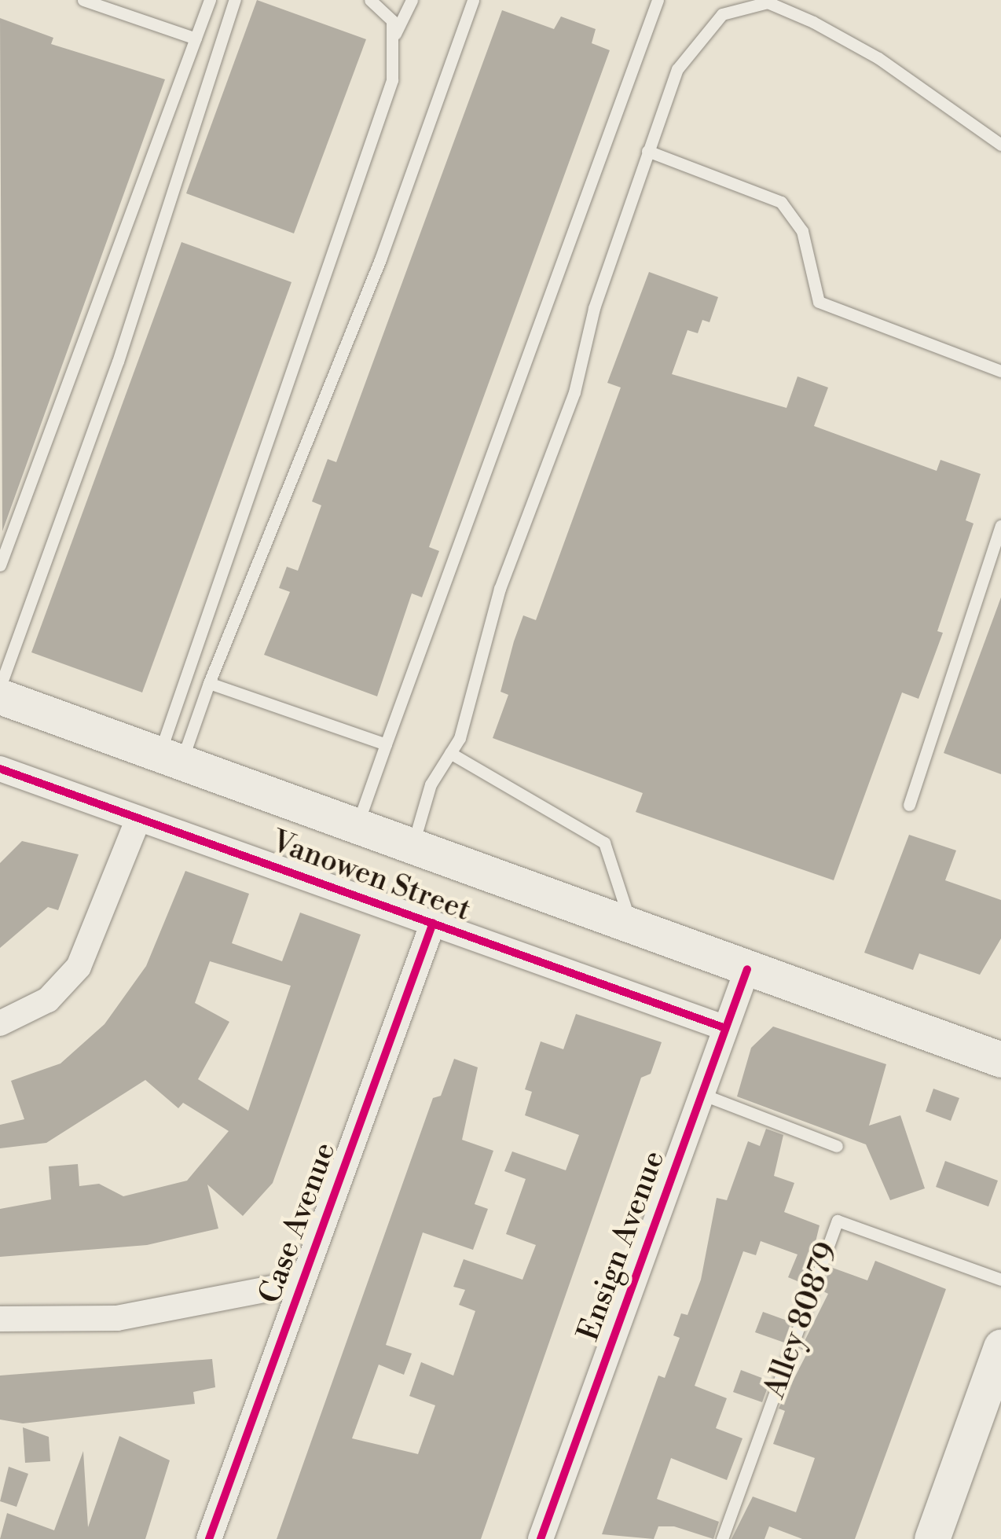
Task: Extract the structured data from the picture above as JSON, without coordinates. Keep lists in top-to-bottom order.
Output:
{
  "streets": {
    "main road": ["Vanowen Street"],
    "street": ["Case Avenue", "Ensign Avenue"],
    "lane": ["Alley 80879"]
  },
  "crossings": [
    ["Vanowen Street", "Case Avenue"],
    ["Vanowen Street", "Ensign Avenue"]
  ]
}
